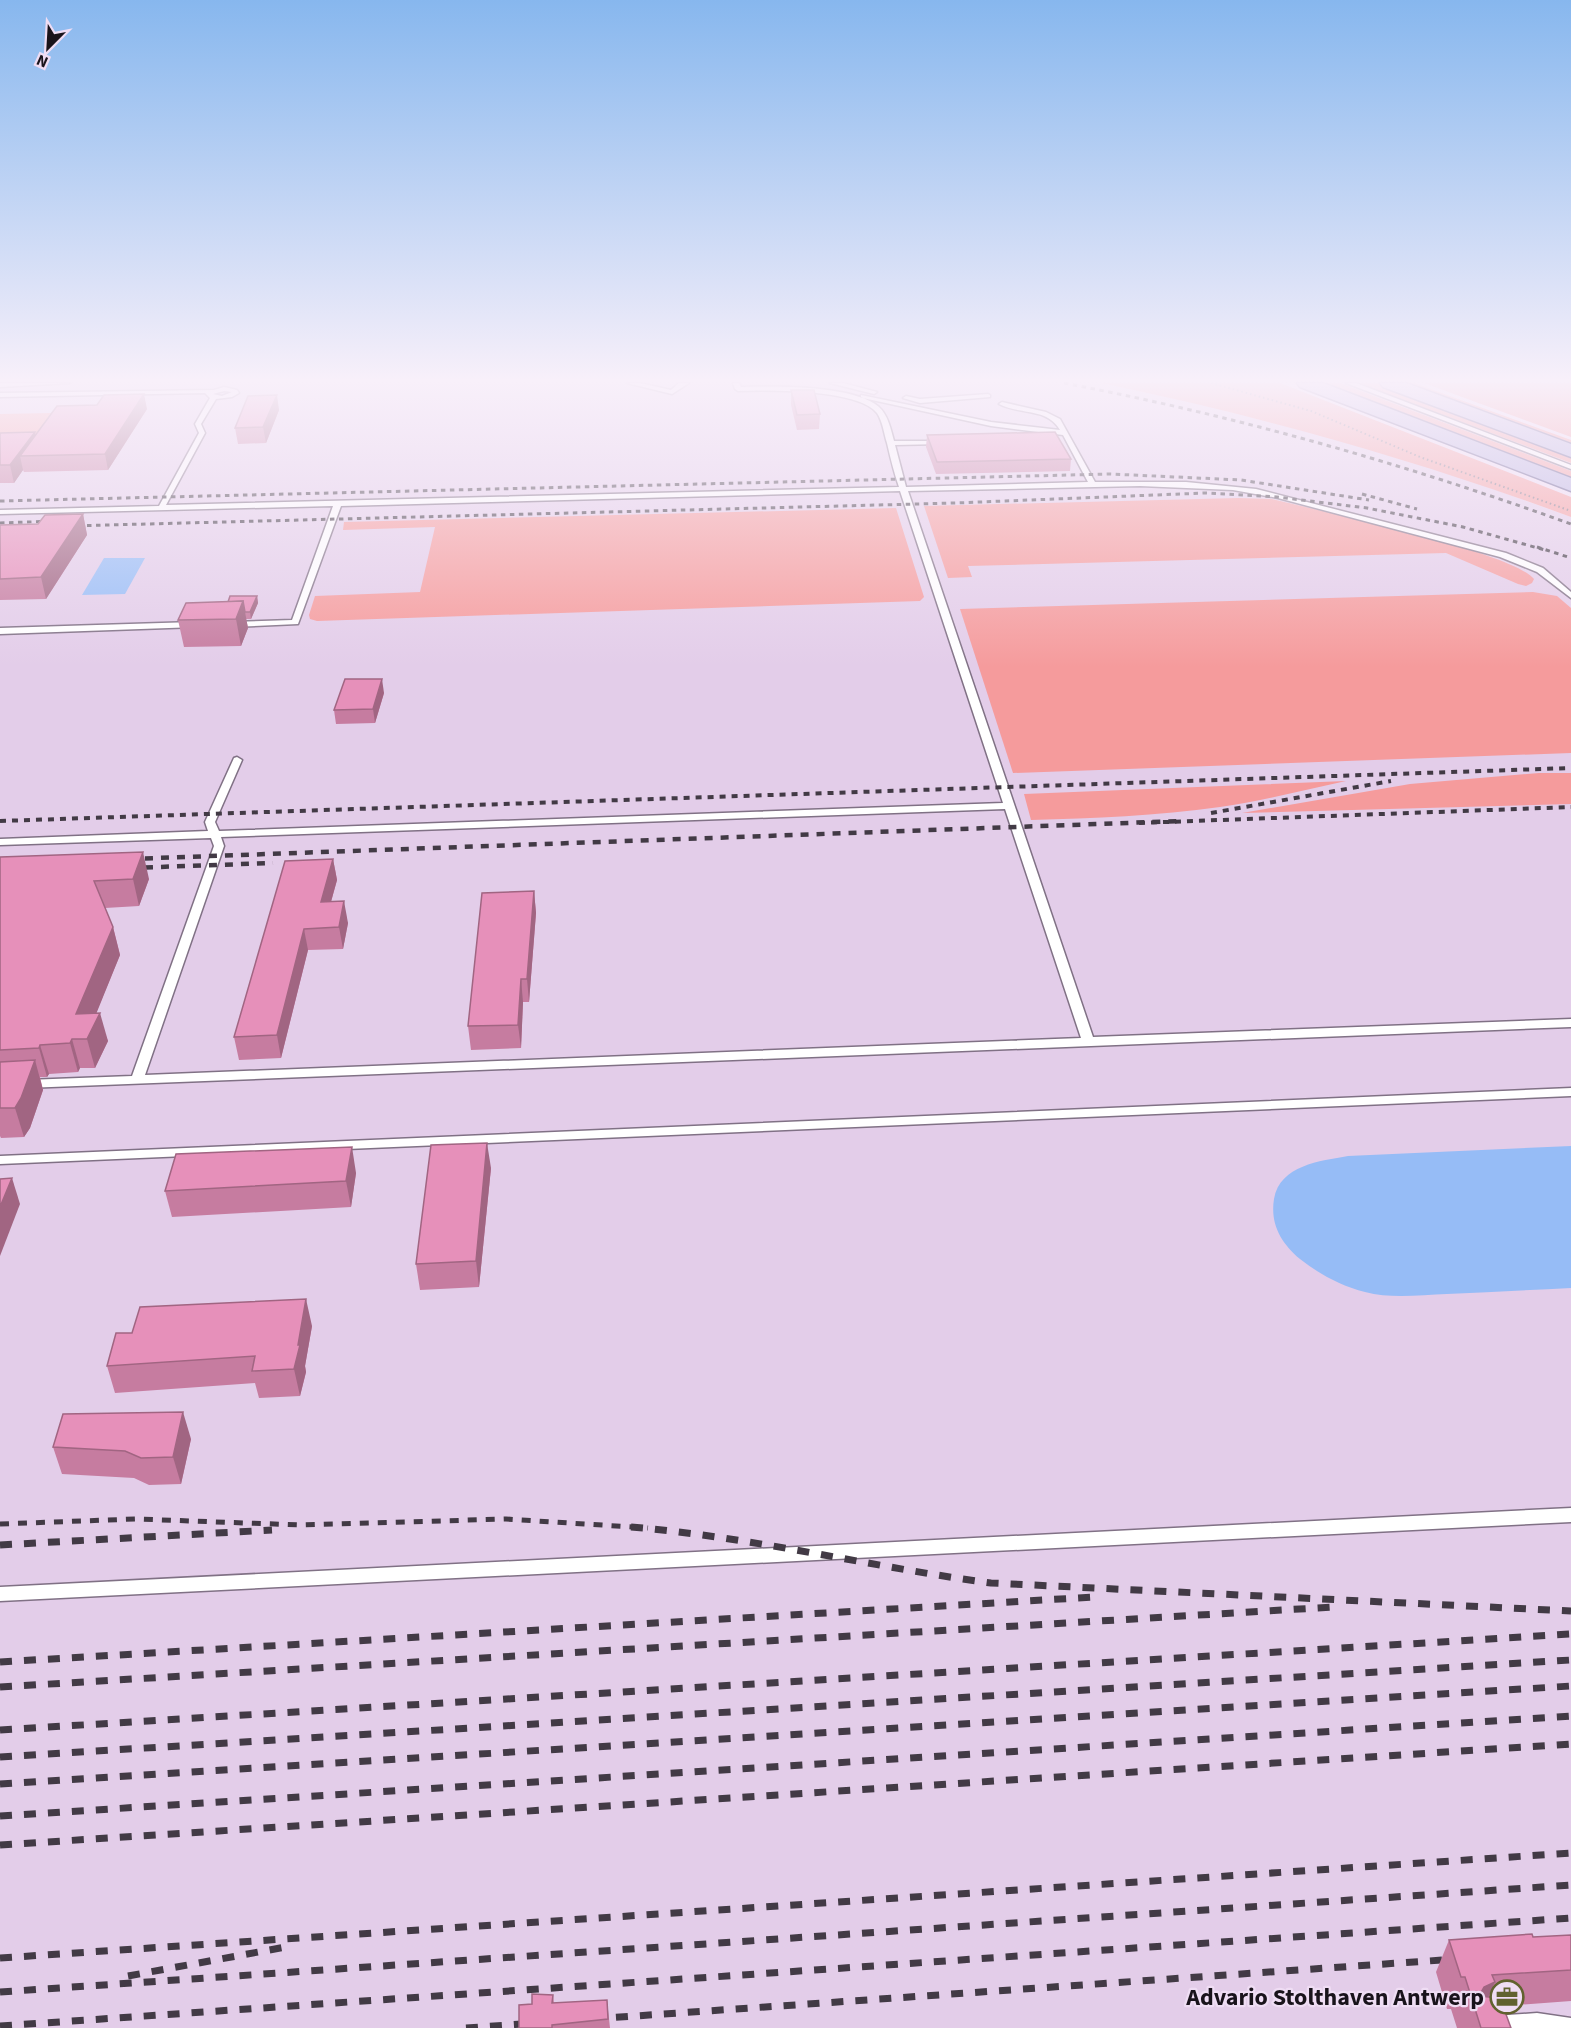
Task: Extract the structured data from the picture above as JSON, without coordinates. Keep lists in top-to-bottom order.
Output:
{
  "places": {
    "office": ["Advario Stolthaven Antwerp"]
  },
  "north": "bottom left"
}
